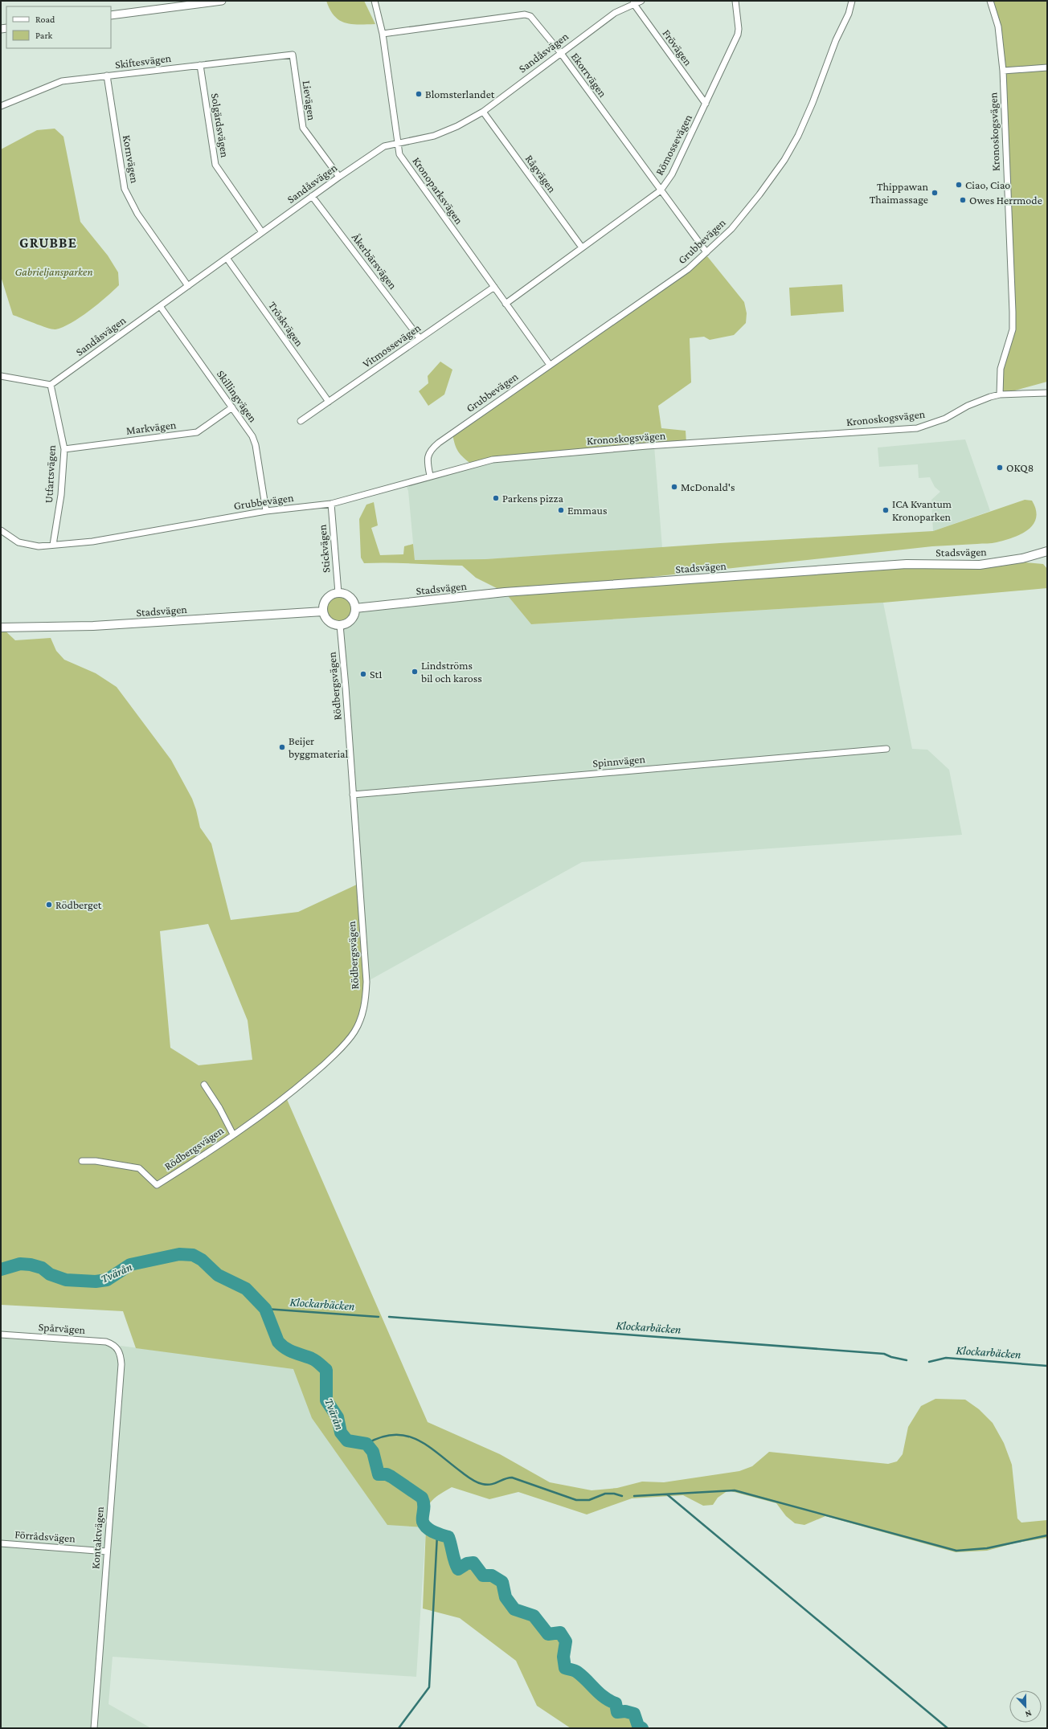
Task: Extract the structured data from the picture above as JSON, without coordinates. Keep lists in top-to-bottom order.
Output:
{
  "streets": {
    "main road": ["Stadsvägen"],
    "street": [
      "Frövägen",
      "Sandåsvägen",
      "Skiftesvägen",
      "Ekorrvägen",
      "Lievägen",
      "Solgärdsvägen",
      "Kronoskogsvägen",
      "Römossevägen",
      "Kornvägen",
      "Rågvägen",
      "Kronoparksvägen",
      "Grubbevägen",
      "Åkerbärsvägen",
      "Tröskvägen",
      "Vitmossevägen",
      "Skillingvägen",
      "Markvägen",
      "Utfartsvägen",
      "Stickvägen",
      "Rödbergsvägen",
      "Spinnvägen",
      "Spårvägen",
      "Förrådsvägen",
      "Kontaktvägen"
    ]
  },
  "crossings": [
    ["Frövägen", "Sandåsvägen"],
    ["Frövägen", "Römossevägen"],
    ["Sandåsvägen", "Ekorrvägen"],
    ["Sandåsvägen", "Lievägen"],
    ["Sandåsvägen", "Solgärdsvägen"],
    ["Sandåsvägen", "Kornvägen"],
    ["Sandåsvägen", "Rågvägen"],
    ["Sandåsvägen", "Kronoparksvägen"],
    ["Sandåsvägen", "Åkerbärsvägen"],
    ["Sandåsvägen", "Tröskvägen"],
    ["Sandåsvägen", "Skillingvägen"],
    ["Sandåsvägen", "Utfartsvägen"],
    ["Skiftesvägen", "Lievägen"],
    ["Skiftesvägen", "Solgärdsvägen"],
    ["Skiftesvägen", "Kornvägen"],
    ["Ekorrvägen", "Römossevägen"],
    ["Ekorrvägen", "Kronoparksvägen"],
    ["Ekorrvägen", "Grubbevägen"],
    ["Kronoskogsvägen", "Grubbevägen"],
    ["Römossevägen", "Rågvägen"],
    ["Römossevägen", "Kronoparksvägen"],
    ["Kronoparksvägen", "Grubbevägen"],
    ["Kronoparksvägen", "Vitmossevägen"],
    ["Grubbevägen", "Skillingvägen"],
    ["Grubbevägen", "Utfartsvägen"],
    ["Grubbevägen", "Stickvägen"],
    ["Åkerbärsvägen", "Vitmossevägen"],
    ["Tröskvägen", "Vitmossevägen"],
    ["Skillingvägen", "Markvägen"],
    ["Markvägen", "Utfartsvägen"],
    ["Stickvägen", "Stadsvägen"],
    ["Stickvägen", "Rödbergsvägen"],
    ["Stadsvägen", "Rödbergsvägen"],
    ["Rödbergsvägen", "Spinnvägen"],
    ["Spårvägen", "Kontaktvägen"],
    ["Förrådsvägen", "Kontaktvägen"]
  ],
  "districts": ["GRUBBE"],
  "water": ["Tvärån", "Klockarbäcken"],
  "parks": ["Gabrieljansparken"],
  "places": [
    "Blomsterlandet",
    "Ciao, Ciao",
    "Thippawan Thaimassage",
    "Owes Herrmode",
    "OKQ8",
    "McDonald's",
    "Parkens pizza",
    "Emmaus",
    "ICA Kvantum Kronoparken",
    "Lindströms bil och kaross",
    "St1",
    "Beijer byggmaterial",
    "Rödberget"
  ],
  "legend": ["Road", "Park"],
  "north": "bottom"
}
